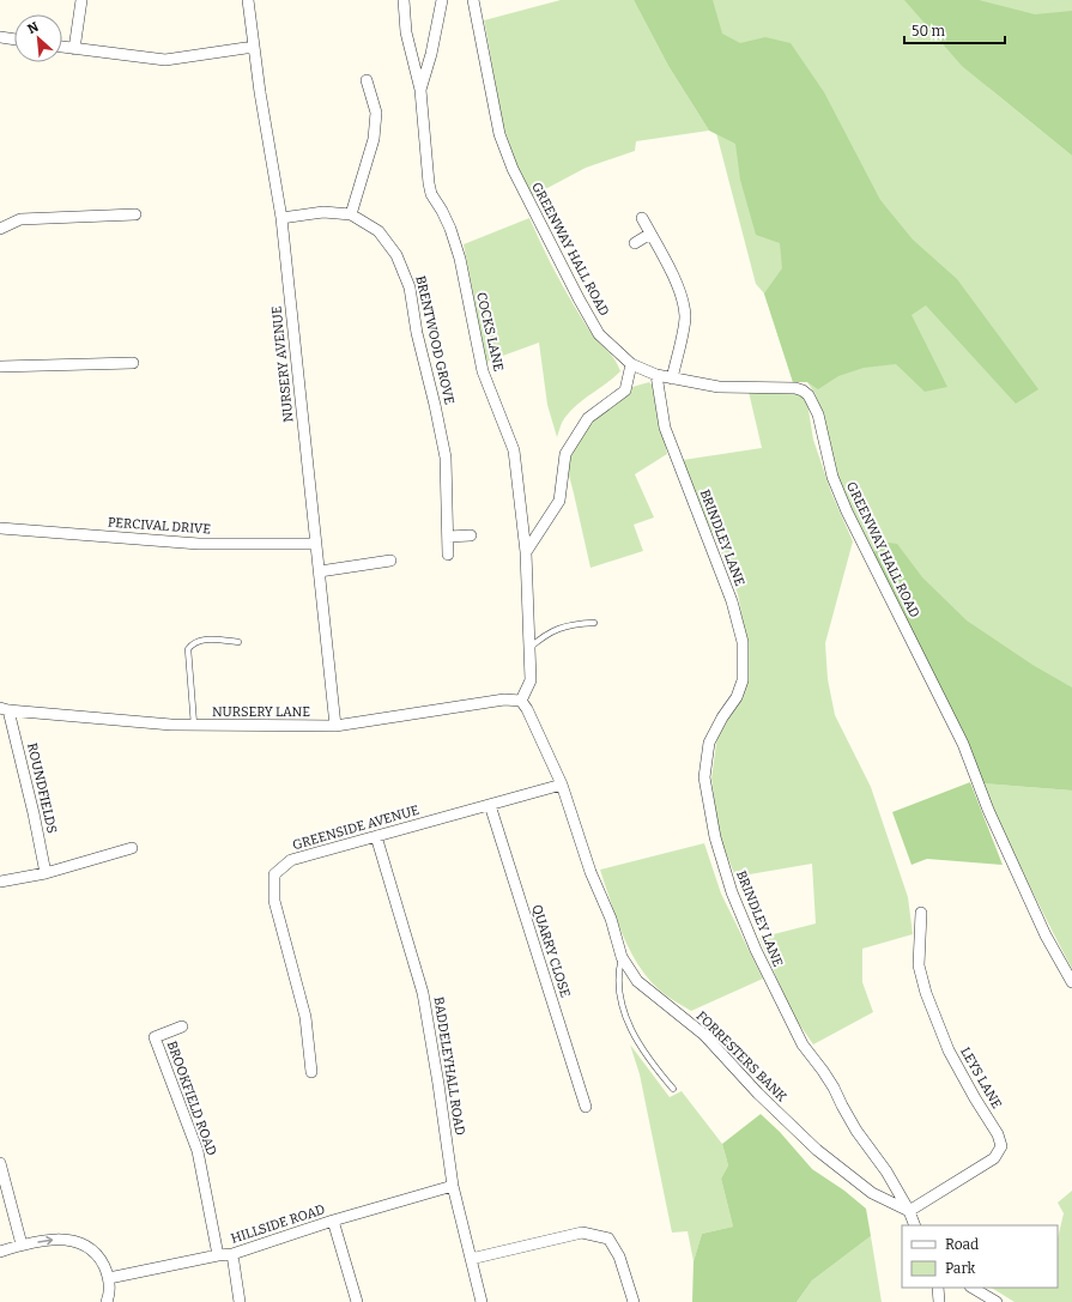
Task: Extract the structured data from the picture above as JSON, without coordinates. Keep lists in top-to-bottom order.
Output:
{
  "streets": {
    "street": [
      "GREENWAY HALL ROAD",
      "COCKS LANE",
      "BRENTWOOD GROVE",
      "NURSERY AVENUE",
      "PERCIVAL DRIVE",
      "BRINDLEY LANE",
      "NURSERY LANE",
      "ROUNDFIELDS",
      "GREENSIDE AVENUE",
      "QUARRY CLOSE",
      "FORRESTERS BANK",
      "BADDELEYHALL ROAD",
      "LEYS LANE",
      "BROOKFIELD ROAD",
      "HILLSIDE ROAD"
    ]
  },
  "crossings": [
    ["GREENWAY HALL ROAD", "BRINDLEY LANE"],
    ["COCKS LANE", "NURSERY LANE"],
    ["COCKS LANE", "FORRESTERS BANK"],
    ["BRENTWOOD GROVE", "NURSERY AVENUE"],
    ["NURSERY AVENUE", "PERCIVAL DRIVE"],
    ["NURSERY AVENUE", "NURSERY LANE"],
    ["BRINDLEY LANE", "FORRESTERS BANK"],
    ["BRINDLEY LANE", "LEYS LANE"],
    ["NURSERY LANE", "ROUNDFIELDS"],
    ["NURSERY LANE", "FORRESTERS BANK"],
    ["GREENSIDE AVENUE", "QUARRY CLOSE"],
    ["GREENSIDE AVENUE", "FORRESTERS BANK"],
    ["GREENSIDE AVENUE", "BADDELEYHALL ROAD"],
    ["FORRESTERS BANK", "LEYS LANE"],
    ["BADDELEYHALL ROAD", "HILLSIDE ROAD"],
    ["BROOKFIELD ROAD", "HILLSIDE ROAD"]
  ],
  "legend": ["Road", "Park"],
  "scale_bar": "50 m",
  "north": "top left"
}
